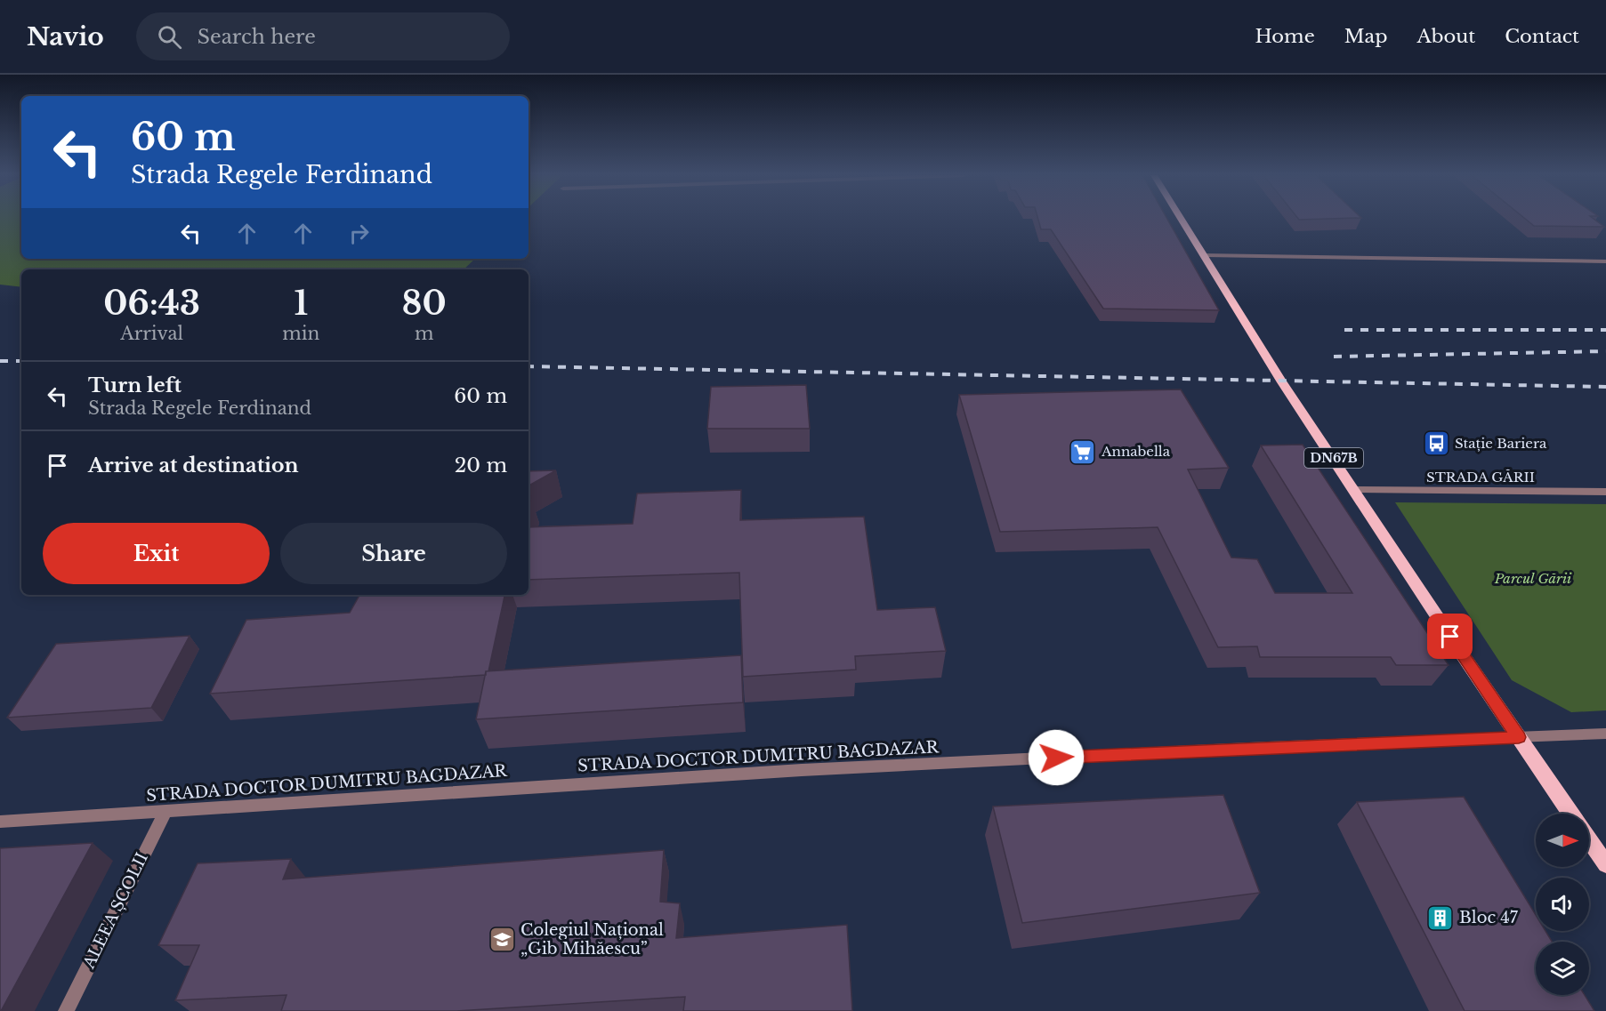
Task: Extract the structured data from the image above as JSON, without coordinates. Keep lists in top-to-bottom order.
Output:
{
  "streets": {
    "main road": ["DN67B"],
    "street": ["STRADA GĂRII", "STRADA DOCTOR DUMITRU BAGDAZAR", "ALEEA ȘCOLII"]
  },
  "crossings": [
    ["DN67B", "STRADA GĂRII"],
    ["DN67B", "STRADA DOCTOR DUMITRU BAGDAZAR"],
    ["STRADA DOCTOR DUMITRU BAGDAZAR", "ALEEA ȘCOLII"]
  ],
  "parks": ["Parcul Gării"],
  "places": {
    "bus stop": ["Stație Bariera"],
    "supermarket": ["Annabella"],
    "building": ["Bloc 47"],
    "school or university": ["Colegiul Național „Gib Mihăescu”"]
  },
  "north": "right",
  "page": {
    "header": "Navio",
    "search": "Search here",
    "nav": [
      "Home",
      "Map",
      "About",
      "Contact"
    ],
    "turn": ["60 m", "Strada Regele Ferdinand"],
    "eta": [
      "06:43",
      "Arrival",
      "1",
      "min",
      "80",
      "m"
    ],
    "list": [
      {
        "name": "Turn left",
        "note": "Strada Regele Ferdinand",
        "value": "60 m"
      },
      {
        "name": "Arrive at destination",
        "value": "20 m"
      }
    ],
    "buttons": ["Exit", "Share"]
  }
}
